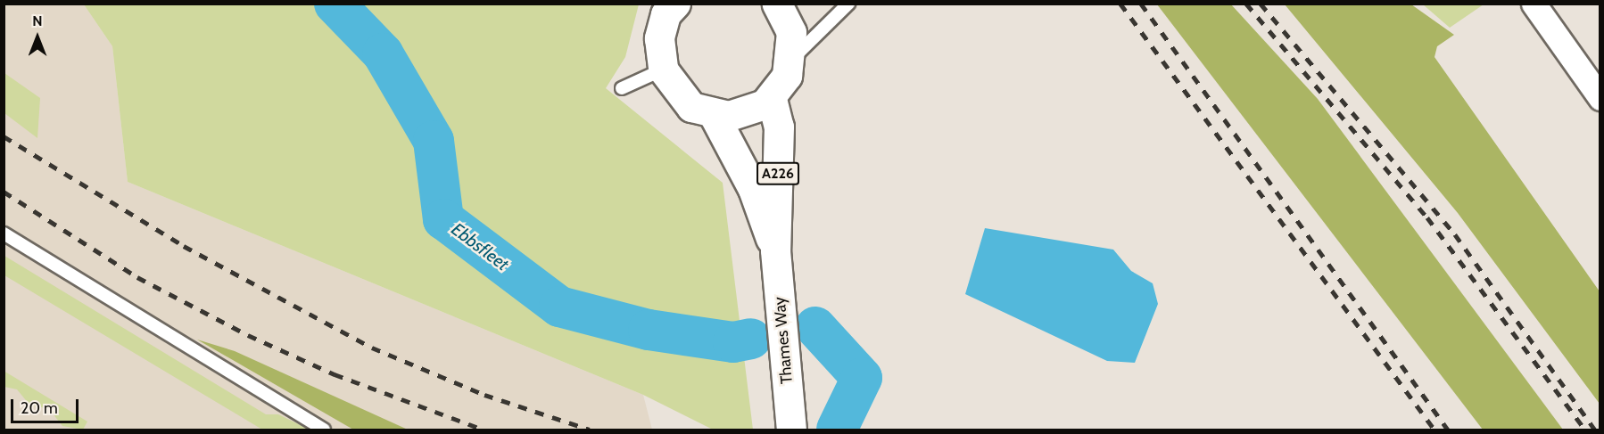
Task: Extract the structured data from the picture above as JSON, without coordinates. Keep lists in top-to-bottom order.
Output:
{
  "streets": {
    "main road": ["A226", "Thames Way"]
  },
  "water": ["Ebbsfleet"],
  "scale_bar": "20 m",
  "north": "top"
}
